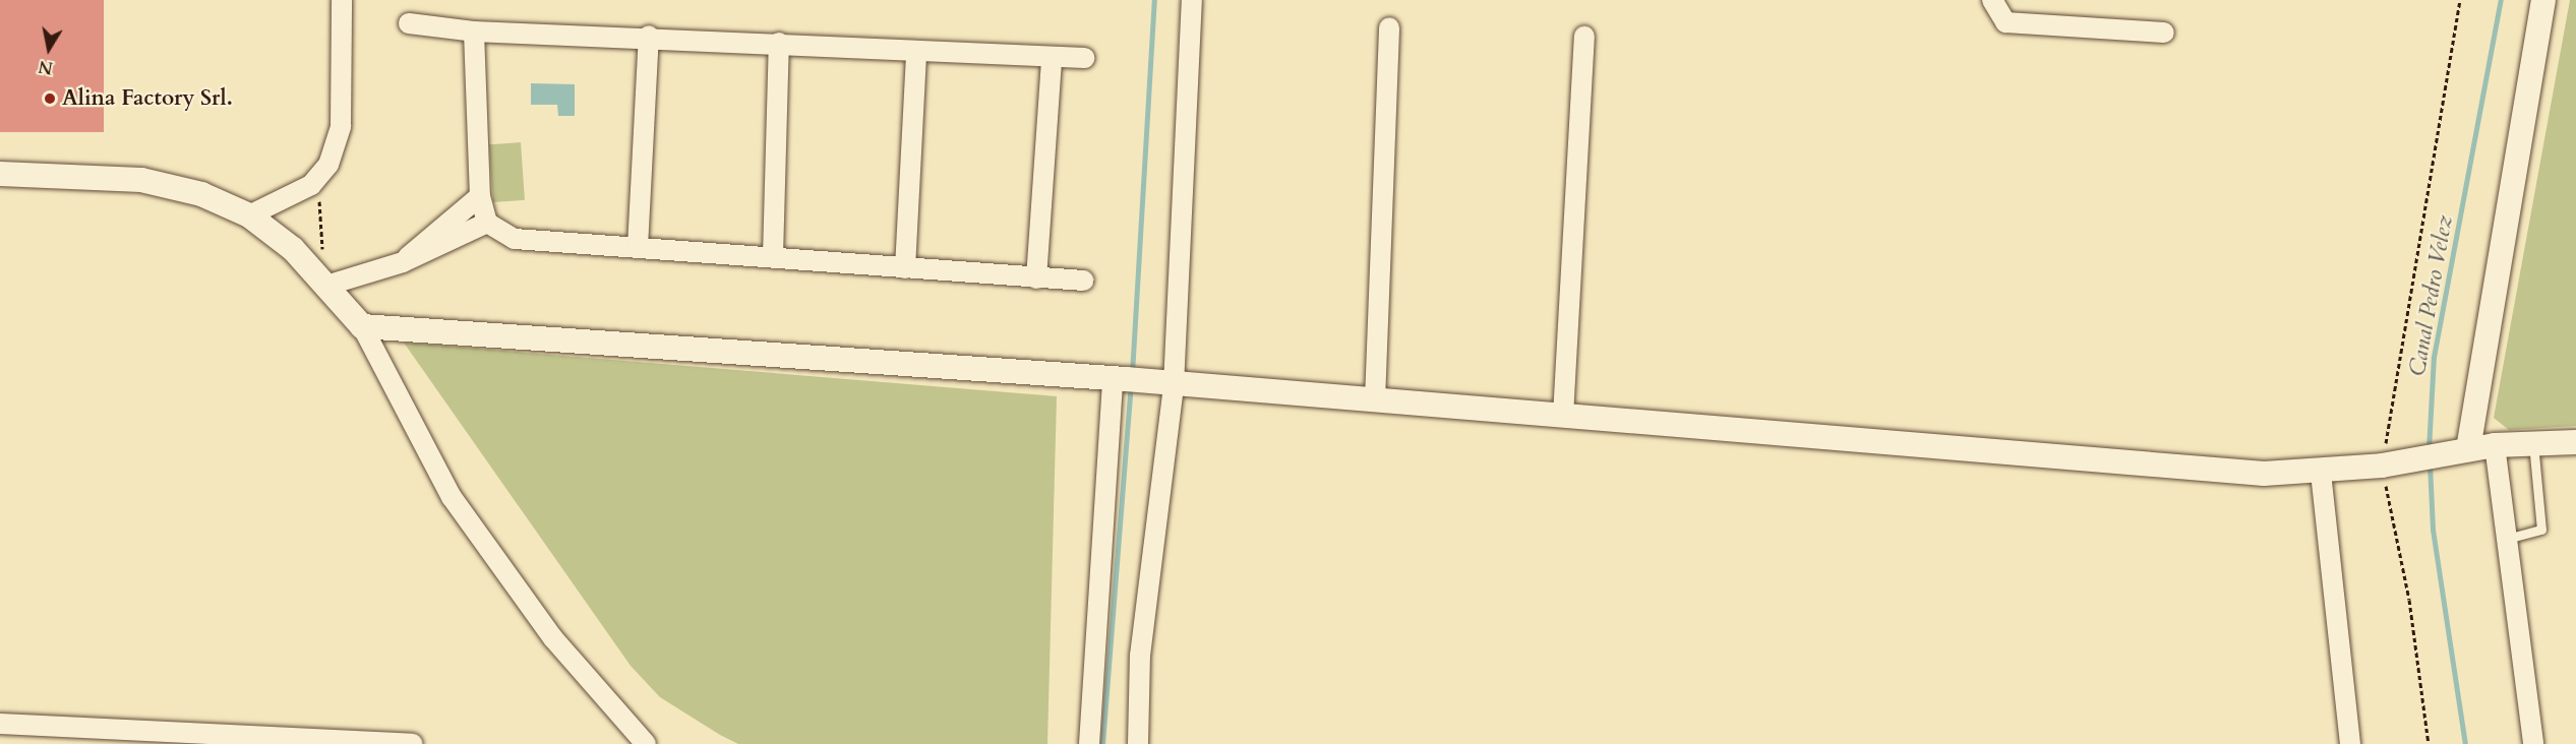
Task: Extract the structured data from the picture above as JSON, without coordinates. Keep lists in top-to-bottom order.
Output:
{
  "water": ["Canal Pedro Velez"],
  "places": ["Alina Factory Srl."],
  "north": "bottom"
}
